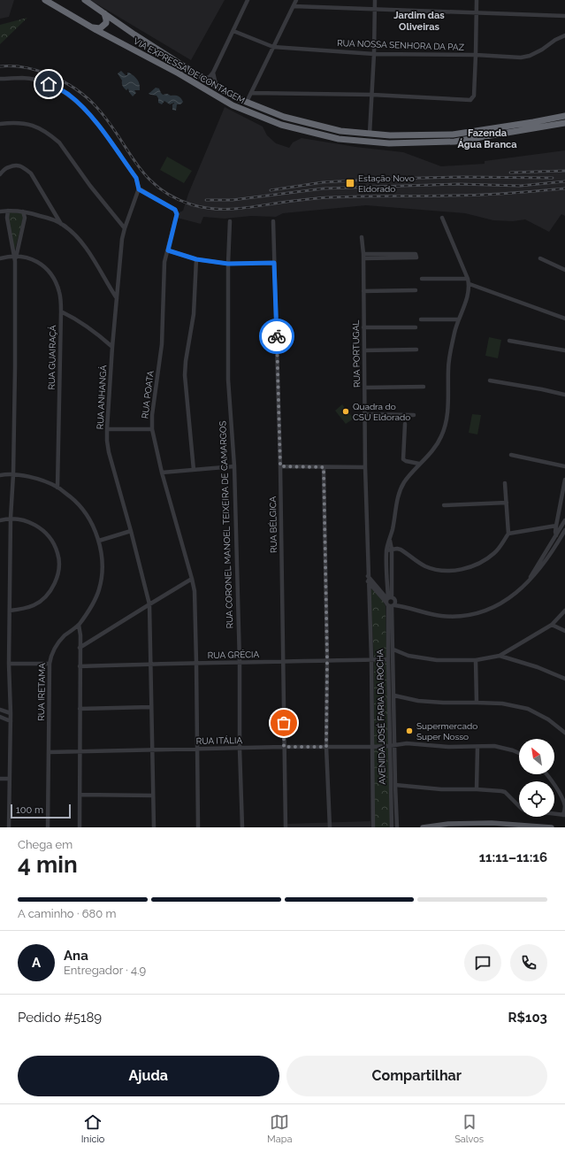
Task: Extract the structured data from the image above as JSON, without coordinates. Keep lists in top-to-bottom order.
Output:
{
  "streets": {
    "highway": ["VIA EXPRESSA DE CONTAGEM"],
    "street": [
      "RUA NOSSA SENHORA DA PAZ",
      "RUA PORTUGAL",
      "RUA GUAIRAÇÁ",
      "RUA POATA",
      "RUA ANHANGÁ",
      "RUA CORONEL MANOEL TEIXEIRA DE CAMARGOS",
      "RUA BÉLGICA",
      "RUA GRÉCIA",
      "RUA IRETAMA",
      "AVENIDA JOSÉ FARIA DA ROCHA",
      "RUA ITÁLIA"
    ]
  },
  "crossings": [
    ["RUA PORTUGAL", "RUA GRÉCIA"],
    ["RUA PORTUGAL", "RUA ITÁLIA"],
    ["RUA GUAIRAÇÁ", "RUA IRETAMA"],
    ["RUA POATA", "RUA ANHANGÁ"],
    ["RUA POATA", "RUA GRÉCIA"],
    ["RUA POATA", "RUA ITÁLIA"],
    ["RUA ANHANGÁ", "RUA GRÉCIA"],
    ["RUA ANHANGÁ", "RUA ITÁLIA"],
    ["RUA CORONEL MANOEL TEIXEIRA DE CAMARGOS", "RUA GRÉCIA"],
    ["RUA CORONEL MANOEL TEIXEIRA DE CAMARGOS", "RUA ITÁLIA"],
    ["RUA BÉLGICA", "RUA GRÉCIA"],
    ["RUA BÉLGICA", "RUA ITÁLIA"],
    ["RUA GRÉCIA", "AVENIDA JOSÉ FARIA DA ROCHA"],
    ["RUA IRETAMA", "RUA ITÁLIA"],
    ["AVENIDA JOSÉ FARIA DA ROCHA", "RUA ITÁLIA"]
  ],
  "districts": ["Jardim das Oliveiras", "Fazenda Água Branca"],
  "places": {
    "transit": ["Estação Novo Eldorado"],
    "other": ["Quadra do CSU Eldorado", "Supermercado Super Nosso"]
  },
  "scale_bar": "100 m",
  "north": "top left",
  "page": {
    "scale": "100 m",
    "heading": ["4 min", "Chega em", "11:11–11:16"],
    "panel": [
      "Ana",
      "Entregador · 4.9",
      "Pedido #5189",
      "R$103"
    ],
    "bar": "A caminho · 680 m",
    "round": "A",
    "buttons": ["Ajuda", "Compartilhar"],
    "tabs": ["Início", "Mapa", "Salvos"]
  }
}
